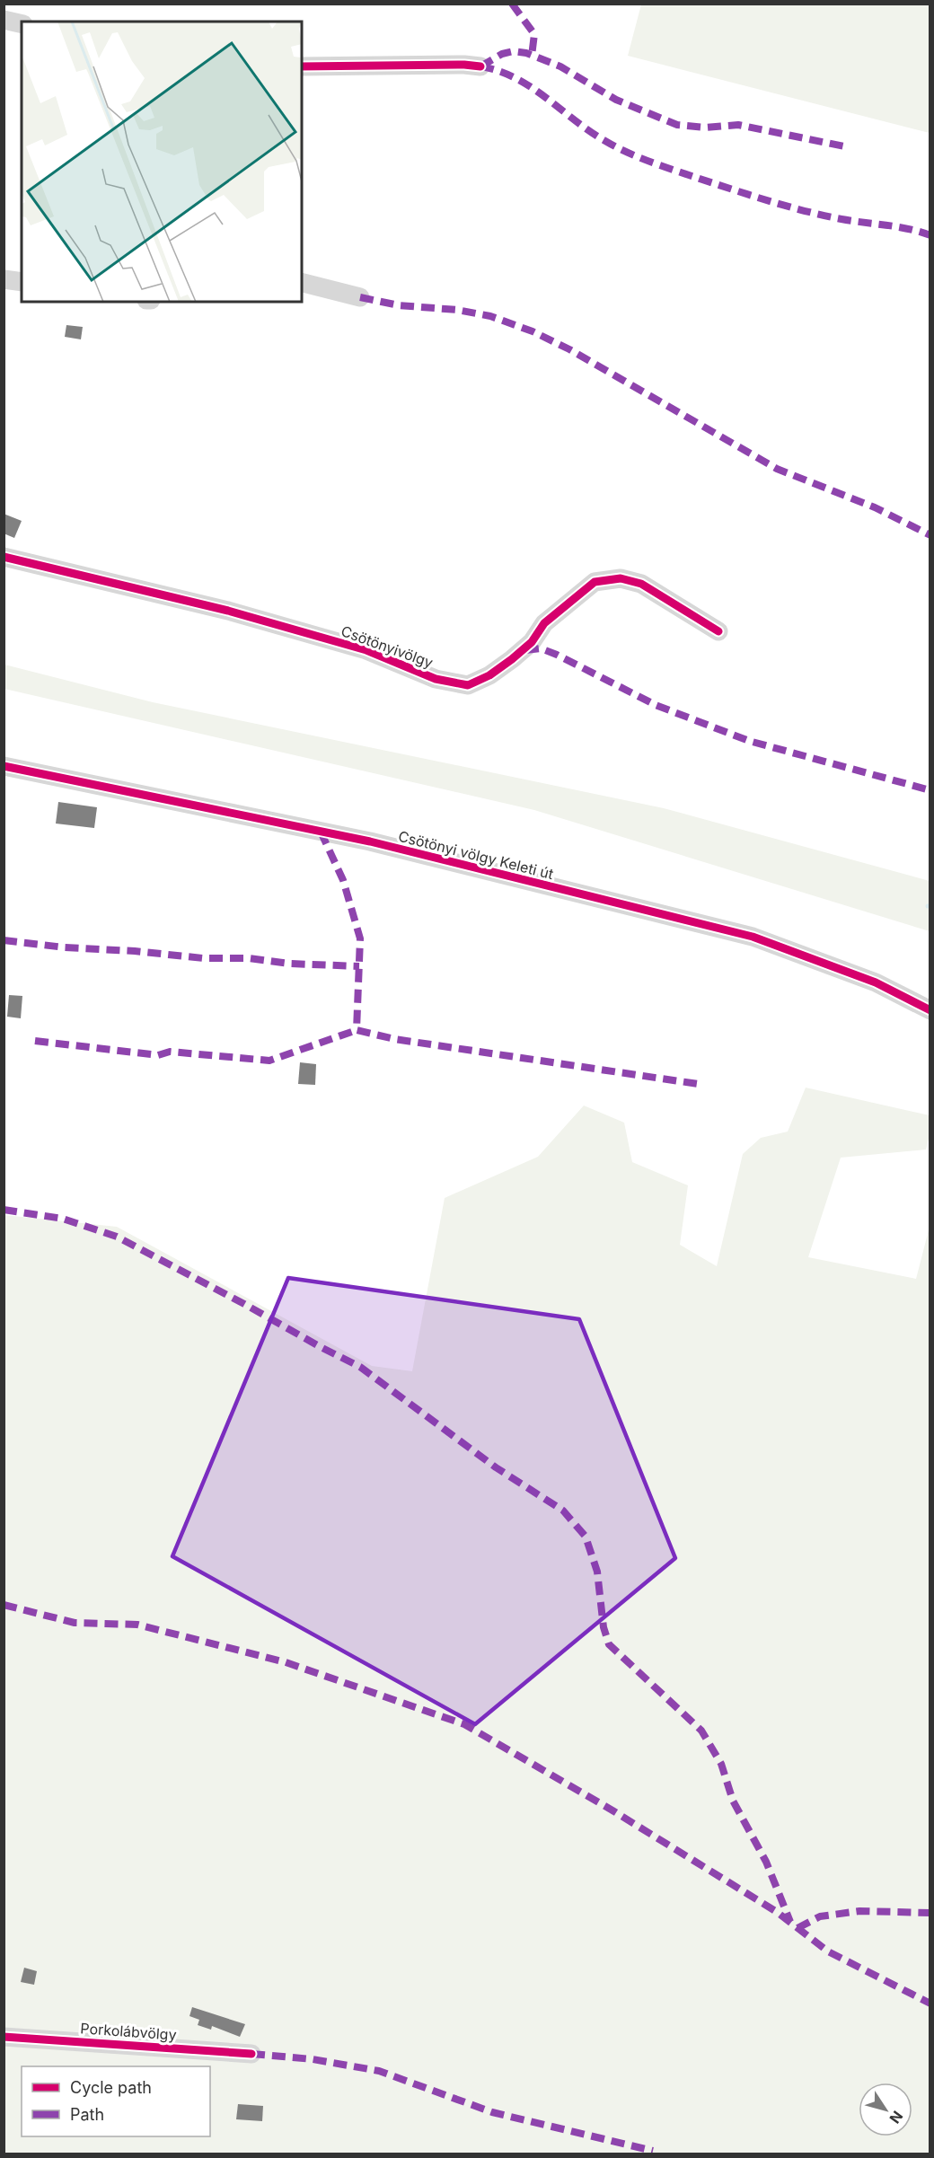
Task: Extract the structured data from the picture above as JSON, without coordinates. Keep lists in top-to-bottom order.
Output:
{
  "streets": {
    "street": ["Csötönyivölgy", "Csötönyi völgy Keleti út", "Porkolábvölgy"]
  },
  "legend": ["Cycle path", "Path"],
  "north": "bottom right"
}
